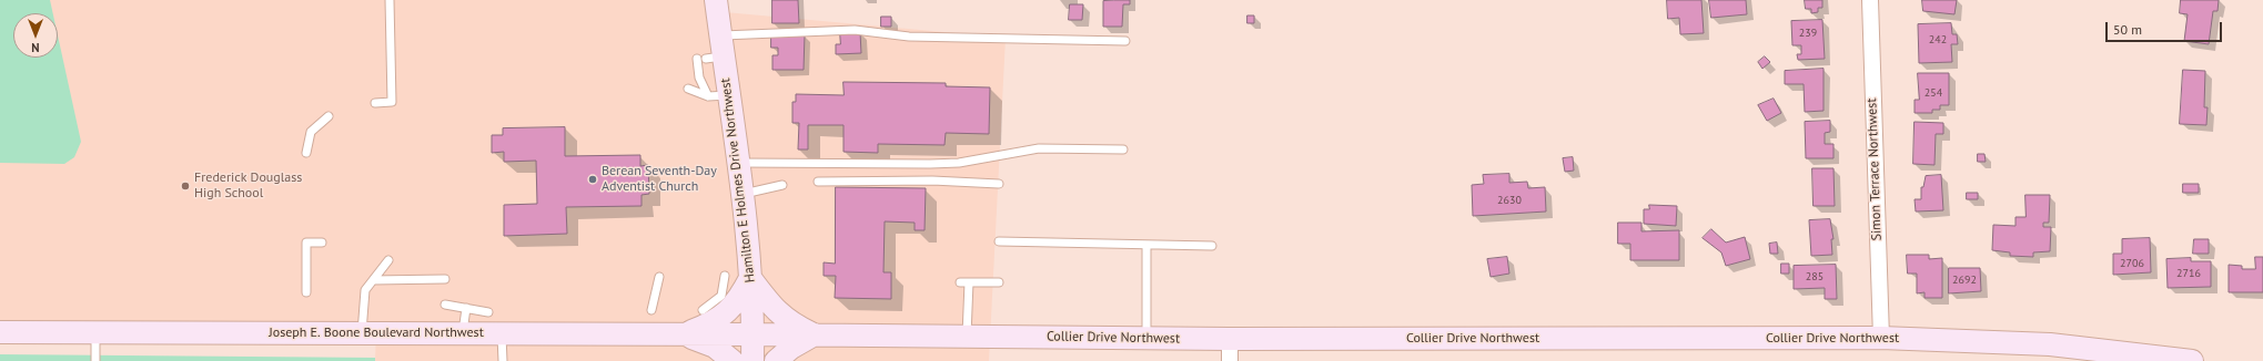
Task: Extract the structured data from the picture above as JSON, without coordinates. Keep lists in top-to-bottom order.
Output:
{
  "streets": {
    "main road": ["Hamilton E Holmes Drive Northwest", "Joseph E. Boone Boulevard Northwest", "Collier Drive Northwest"],
    "street": ["Simon Terrace Northwest"]
  },
  "crossings": [
    ["Simon Terrace Northwest", "Collier Drive Northwest"],
    ["Hamilton E Holmes Drive Northwest", "Joseph E. Boone Boulevard Northwest"],
    ["Hamilton E Holmes Drive Northwest", "Collier Drive Northwest"],
    ["Joseph E. Boone Boulevard Northwest", "Collier Drive Northwest"]
  ],
  "places": ["Berean Seventh-Day Adventist Church", "Frederick Douglass High School"],
  "house_numbers": [
    "239",
    "242",
    "254",
    "2630",
    "2706",
    "2716",
    "285",
    "2692"
  ],
  "scale_bar": "50 m",
  "north": "bottom"
}
